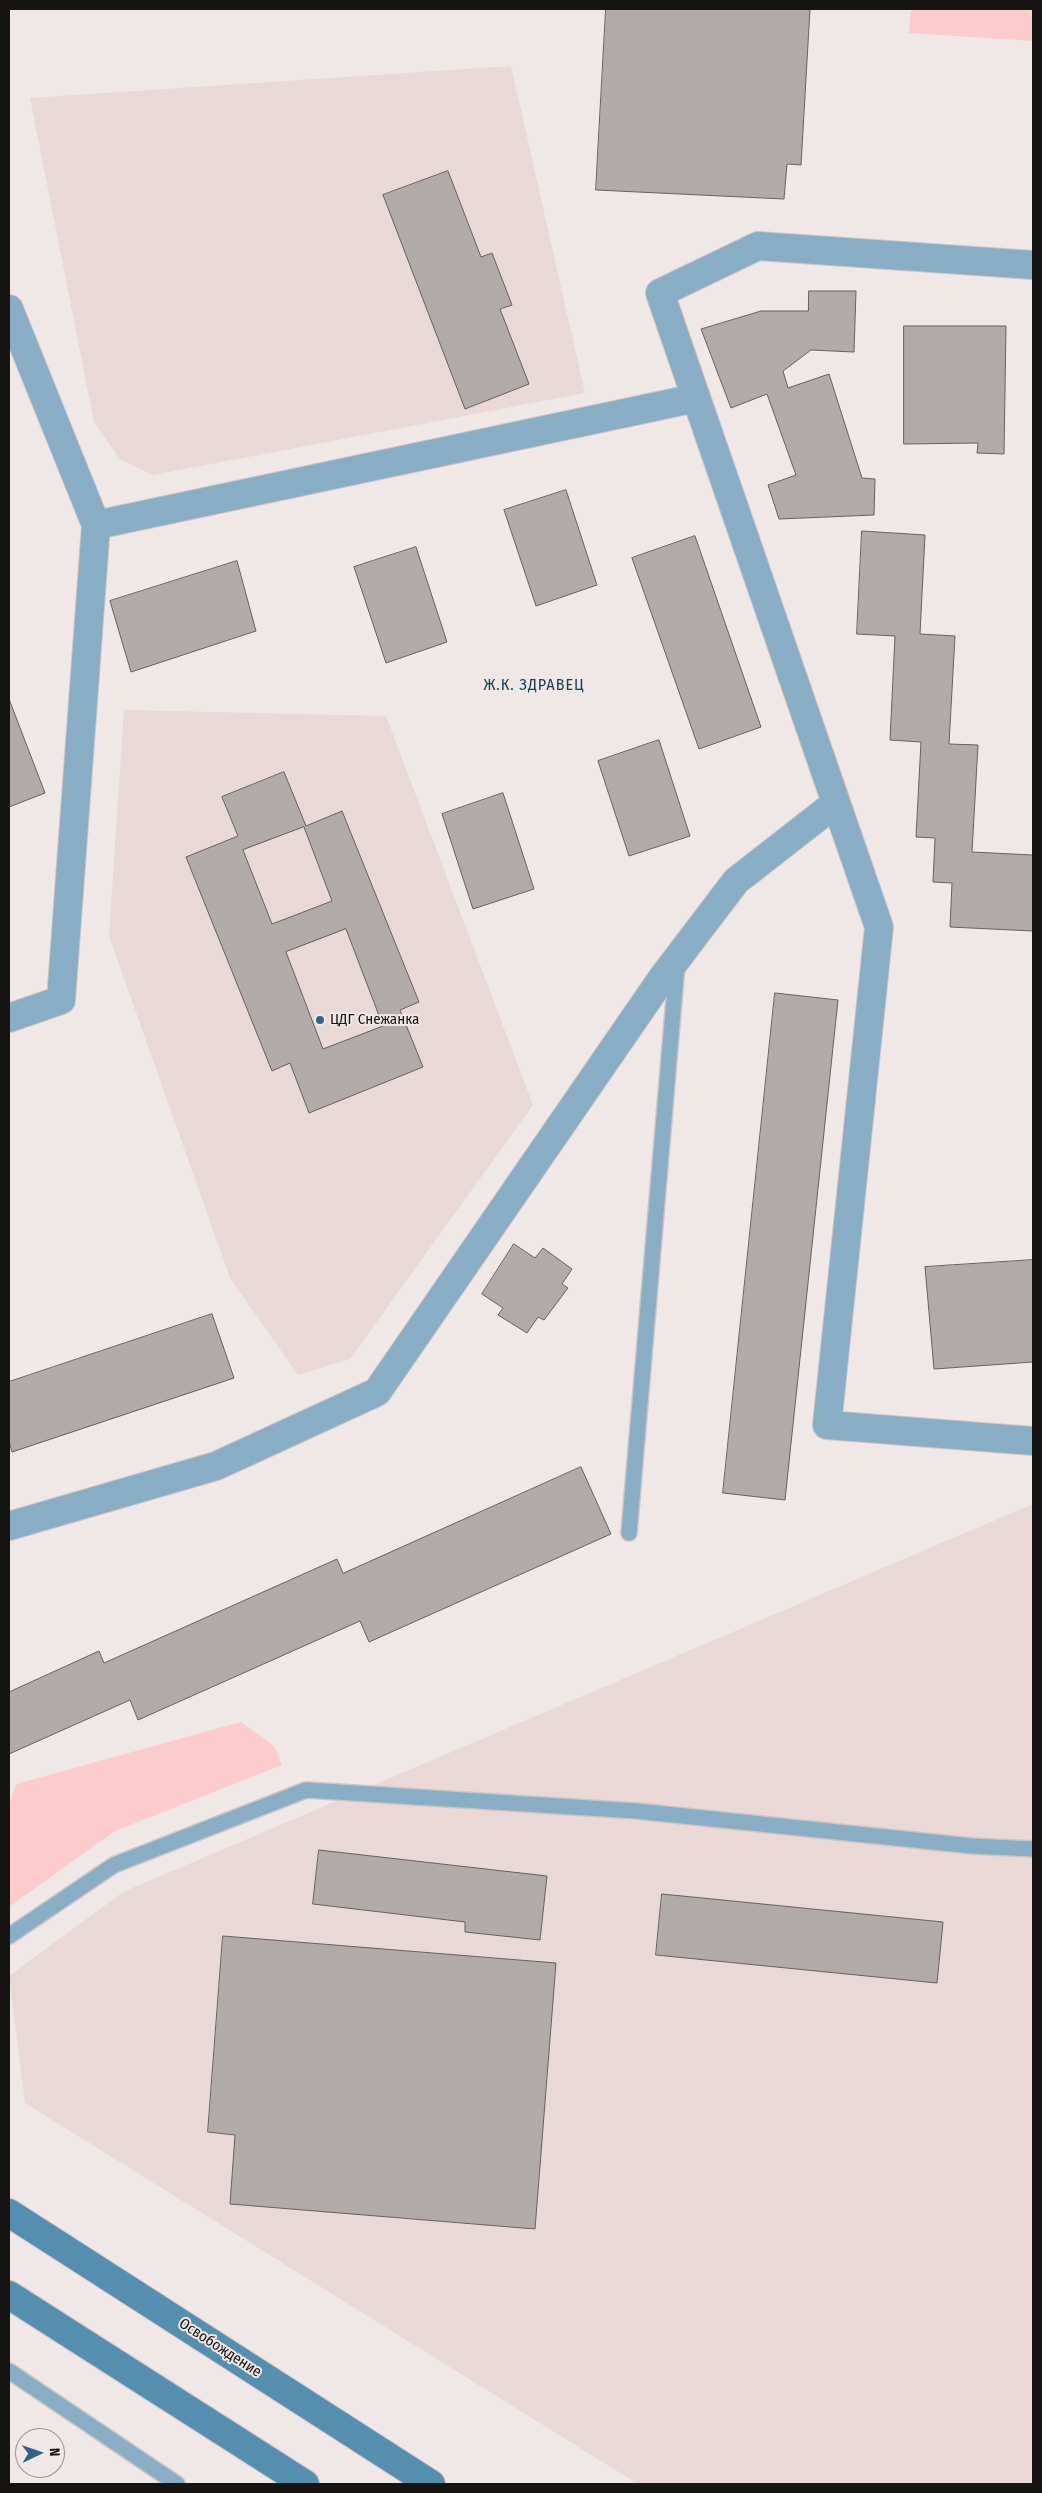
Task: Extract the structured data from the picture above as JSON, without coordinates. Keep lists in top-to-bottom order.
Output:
{
  "streets": {
    "street": ["Освобождение"]
  },
  "districts": ["Ж.К. ЗДРАВЕЦ"],
  "places": ["ЦДГ Снежанка"],
  "north": "right"
}
